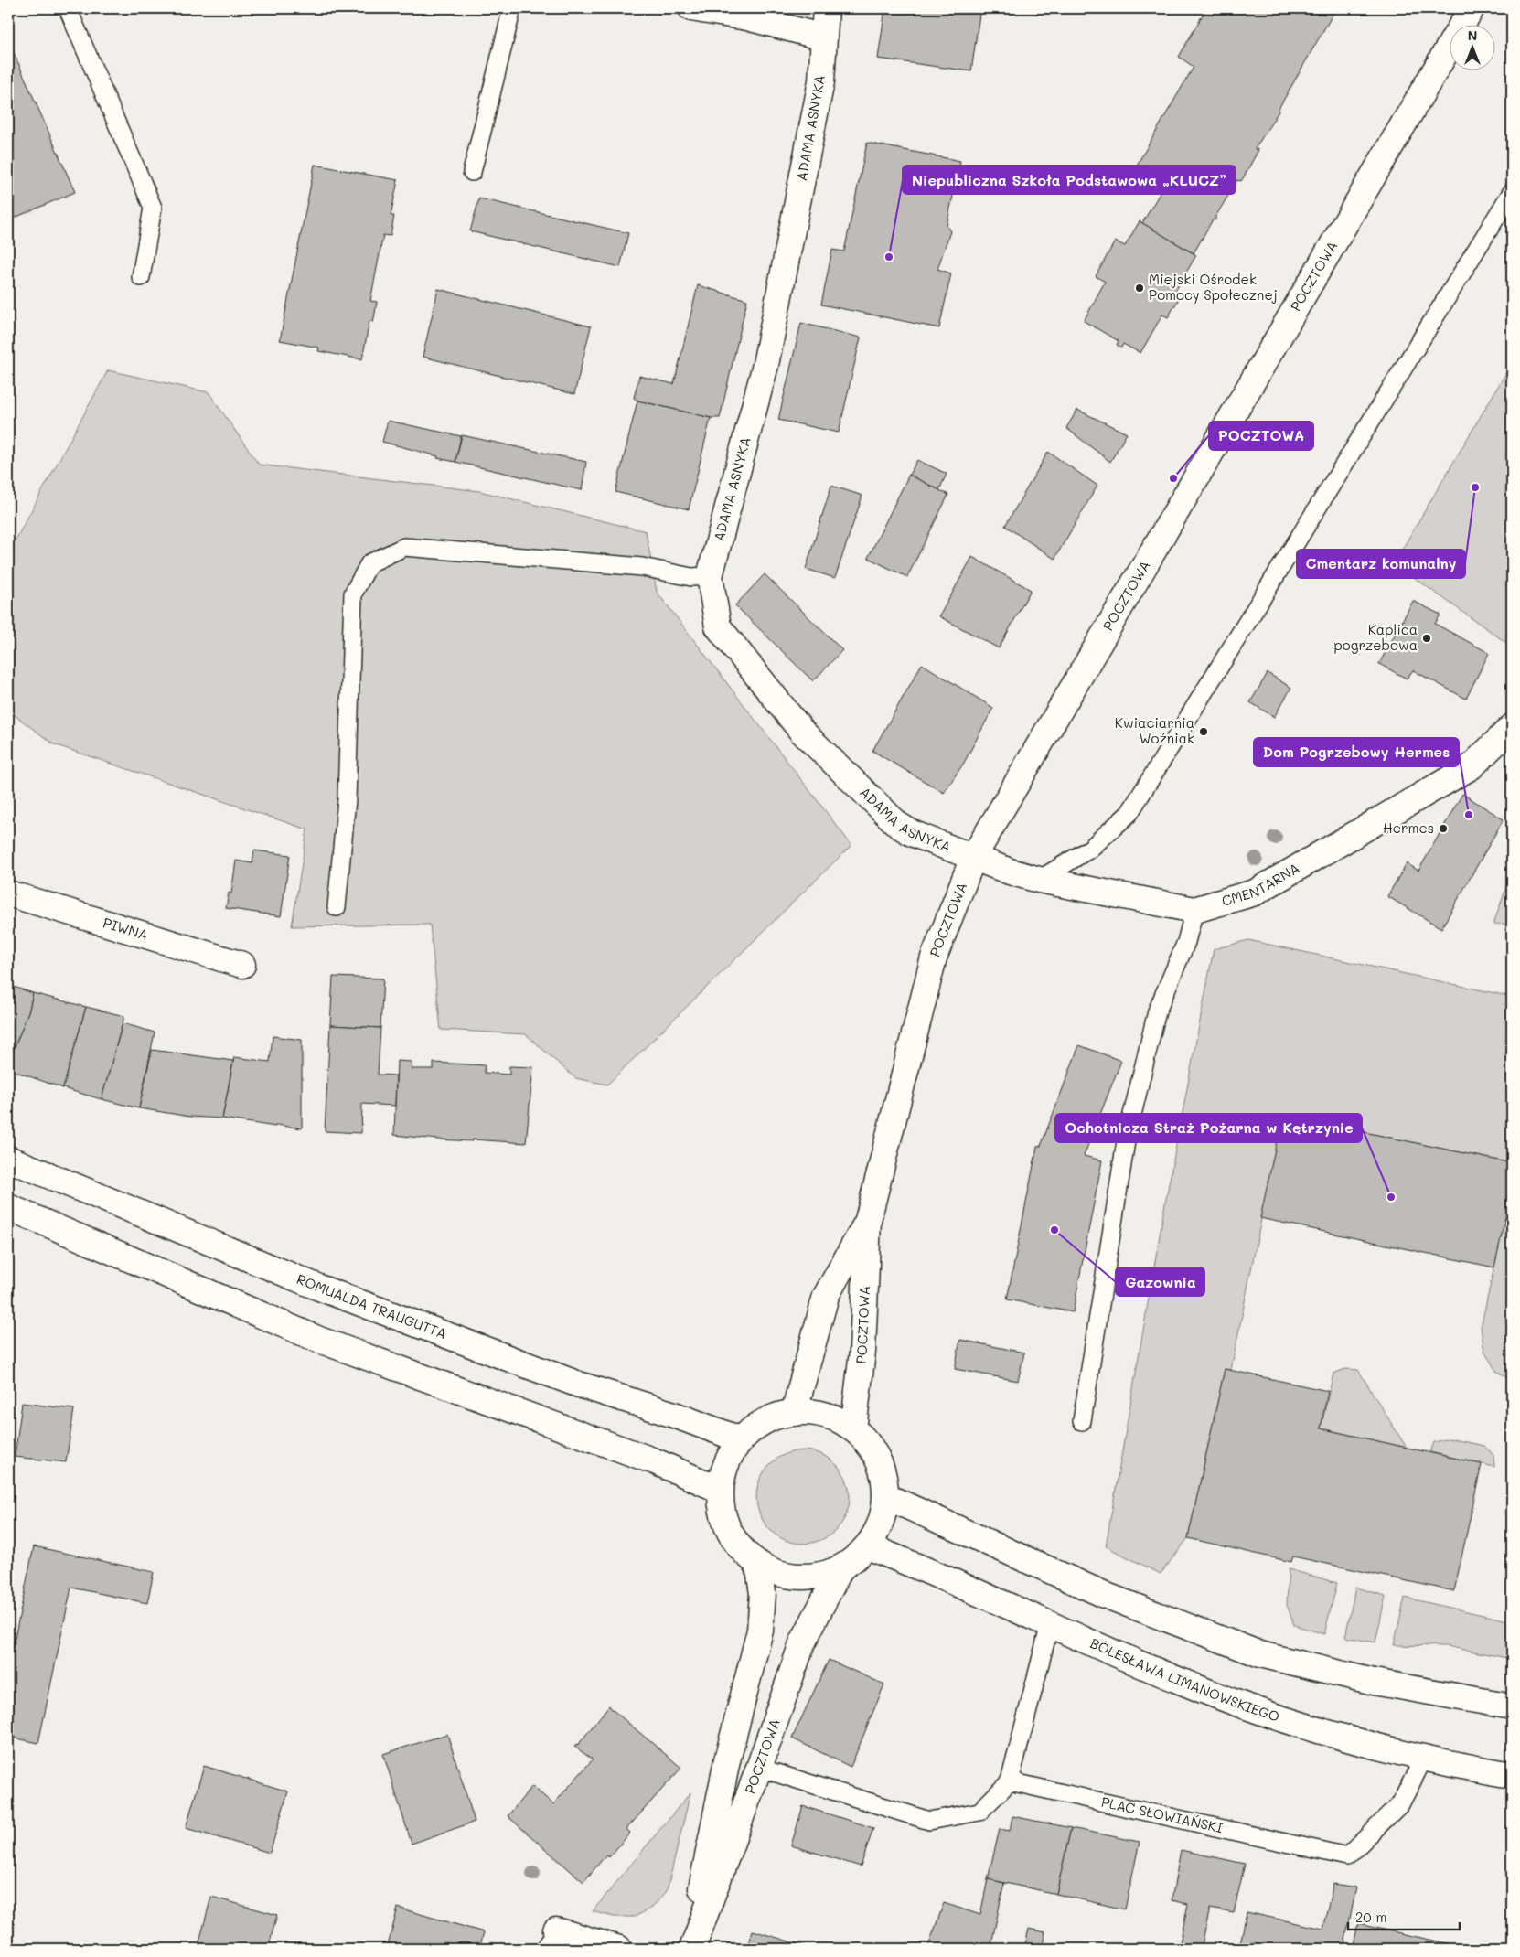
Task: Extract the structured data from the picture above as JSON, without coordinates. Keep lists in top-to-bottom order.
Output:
{
  "streets": {
    "main road": [
      "ADAMA ASNYKA",
      "POCZTOWA",
      "CMENTARNA",
      "PIWNA",
      "ROMUALDA TRAUGUTTA",
      "BOLESŁAWA LIMANOWSKIEGO"
    ],
    "lane": ["PLAC SŁOWIAŃSKI"]
  },
  "crossings": [
    ["ADAMA ASNYKA", "POCZTOWA"],
    ["ADAMA ASNYKA", "CMENTARNA"],
    ["POCZTOWA", "CMENTARNA"],
    ["BOLESŁAWA LIMANOWSKIEGO", "PLAC SŁOWIAŃSKI"]
  ],
  "places": [
    "Niepubliczna Szkoła Podstawowa „KLUCZ”",
    "Miejski Ośrodek Pomocy Społecznej",
    "POCZTOWA",
    "Cmentarz komunalny",
    "Kaplica pogrzebowa",
    "Kwiaciarnia Woźniak",
    "Dom Pogrzebowy Hermes",
    "Hermes",
    "Ochotnicza Straż Pożarna w Kętrzynie",
    "Gazownia"
  ],
  "scale_bar": "20 m",
  "north": "top"
}
